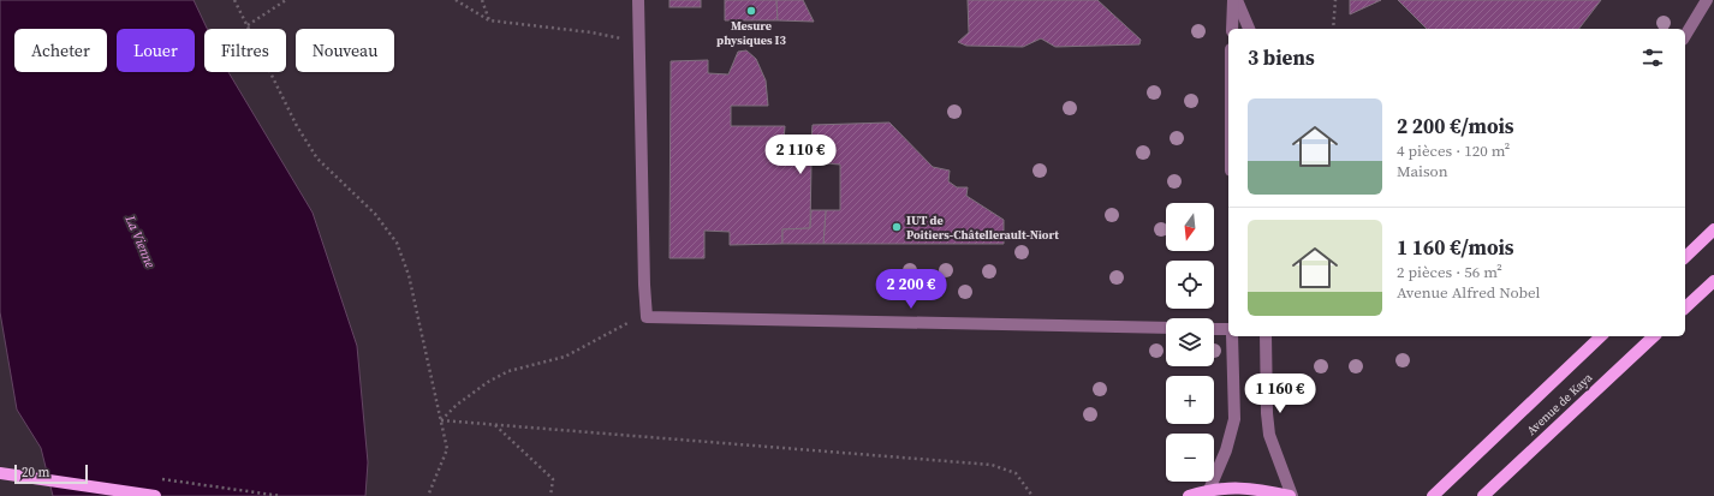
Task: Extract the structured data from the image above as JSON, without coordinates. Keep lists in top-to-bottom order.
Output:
{
  "streets": {
    "main road": ["Avenue de Kaya"]
  },
  "water": ["La Vienne"],
  "places": ["Mesure physiques I3", "IUT de Poitiers-Châtellerault-Niort"],
  "scale_bar": "20 m",
  "north": "bottom",
  "page": {
    "chip": [
      "Acheter",
      "Louer",
      "Filtres",
      "Nouveau"
    ],
    "heading": "3 biens",
    "list": [
      {
        "name": "2 200 €/mois",
        "note": "4 pièces · 120 m² · Maison"
      },
      {
        "name": "1 160 €/mois",
        "note": "2 pièces · 56 m² · Avenue Alfred Nobel"
      }
    ],
    "price": ["2 110 €", "2 200 €", "1 160 €"],
    "map_buttons": ["+", "−"],
    "scale": "20 m"
  }
}
